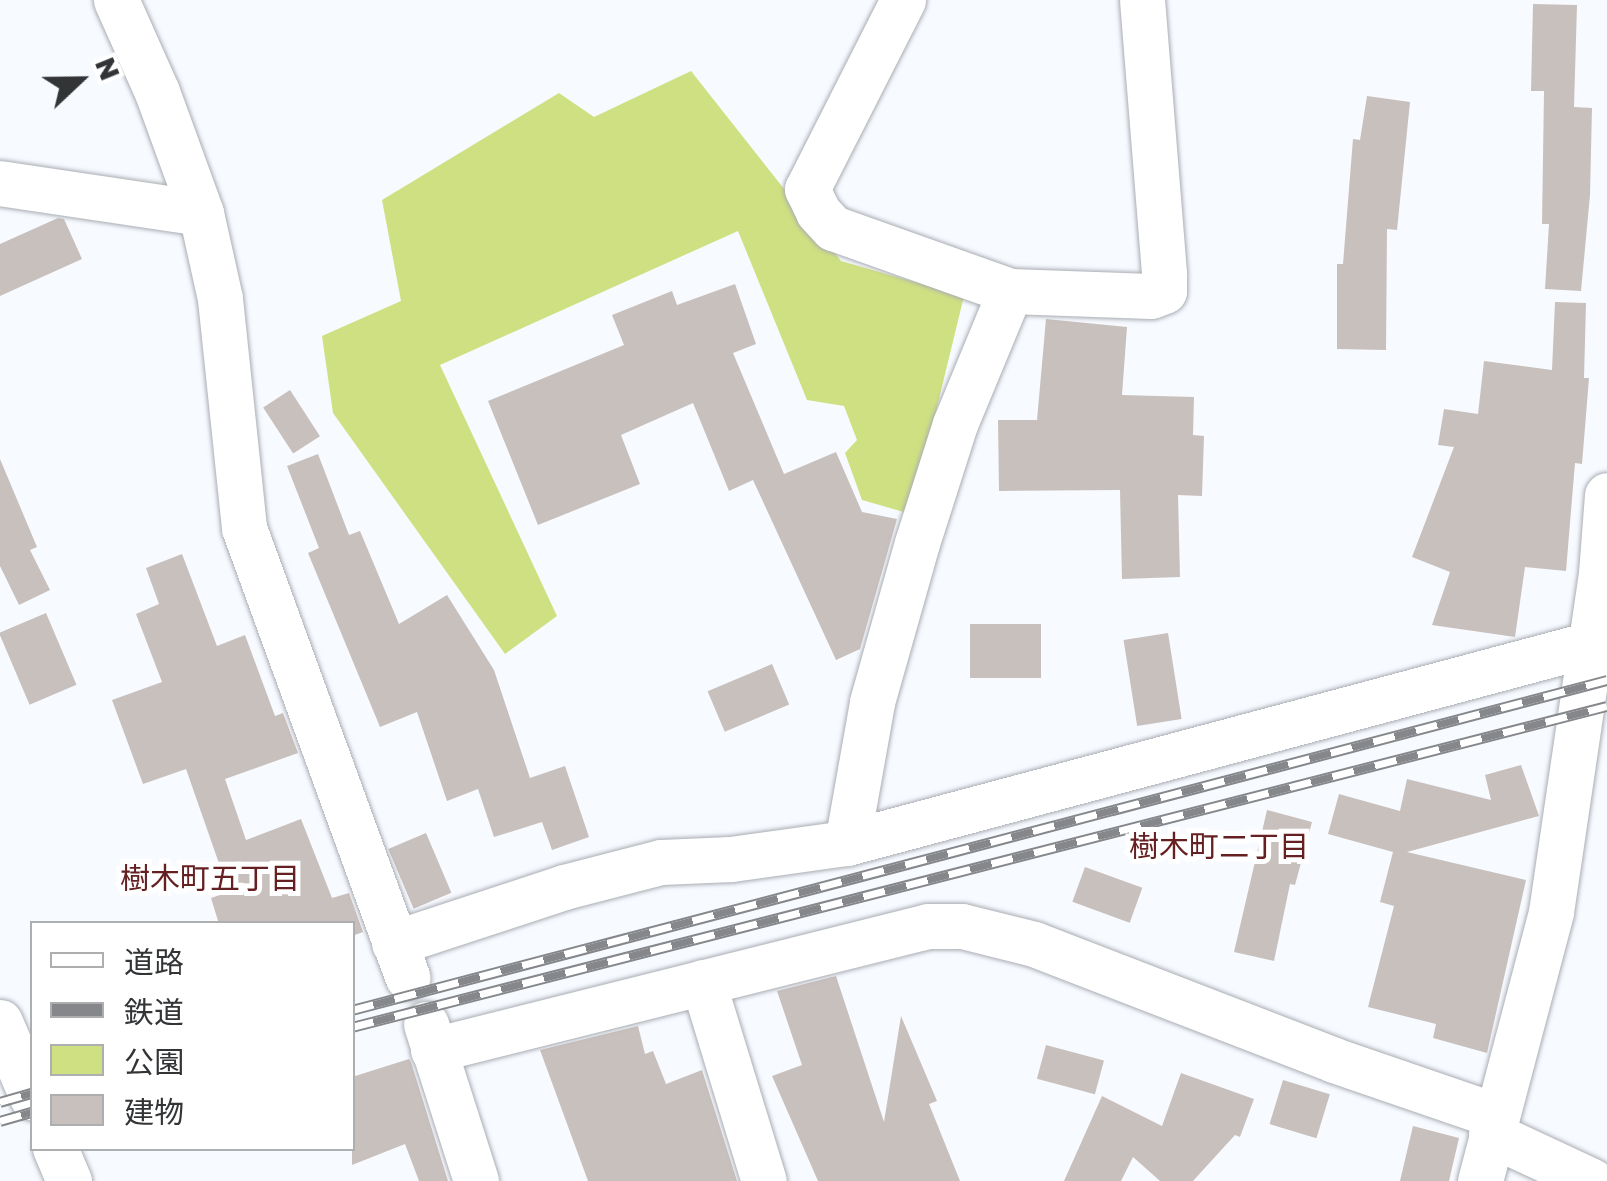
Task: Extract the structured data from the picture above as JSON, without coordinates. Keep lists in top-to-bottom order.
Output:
{
  "districts": ["樹木町二丁目", "樹木町五丁目"],
  "legend": [
    "道路",
    "鉄道",
    "公園",
    "建物"
  ],
  "north": "right"
}
